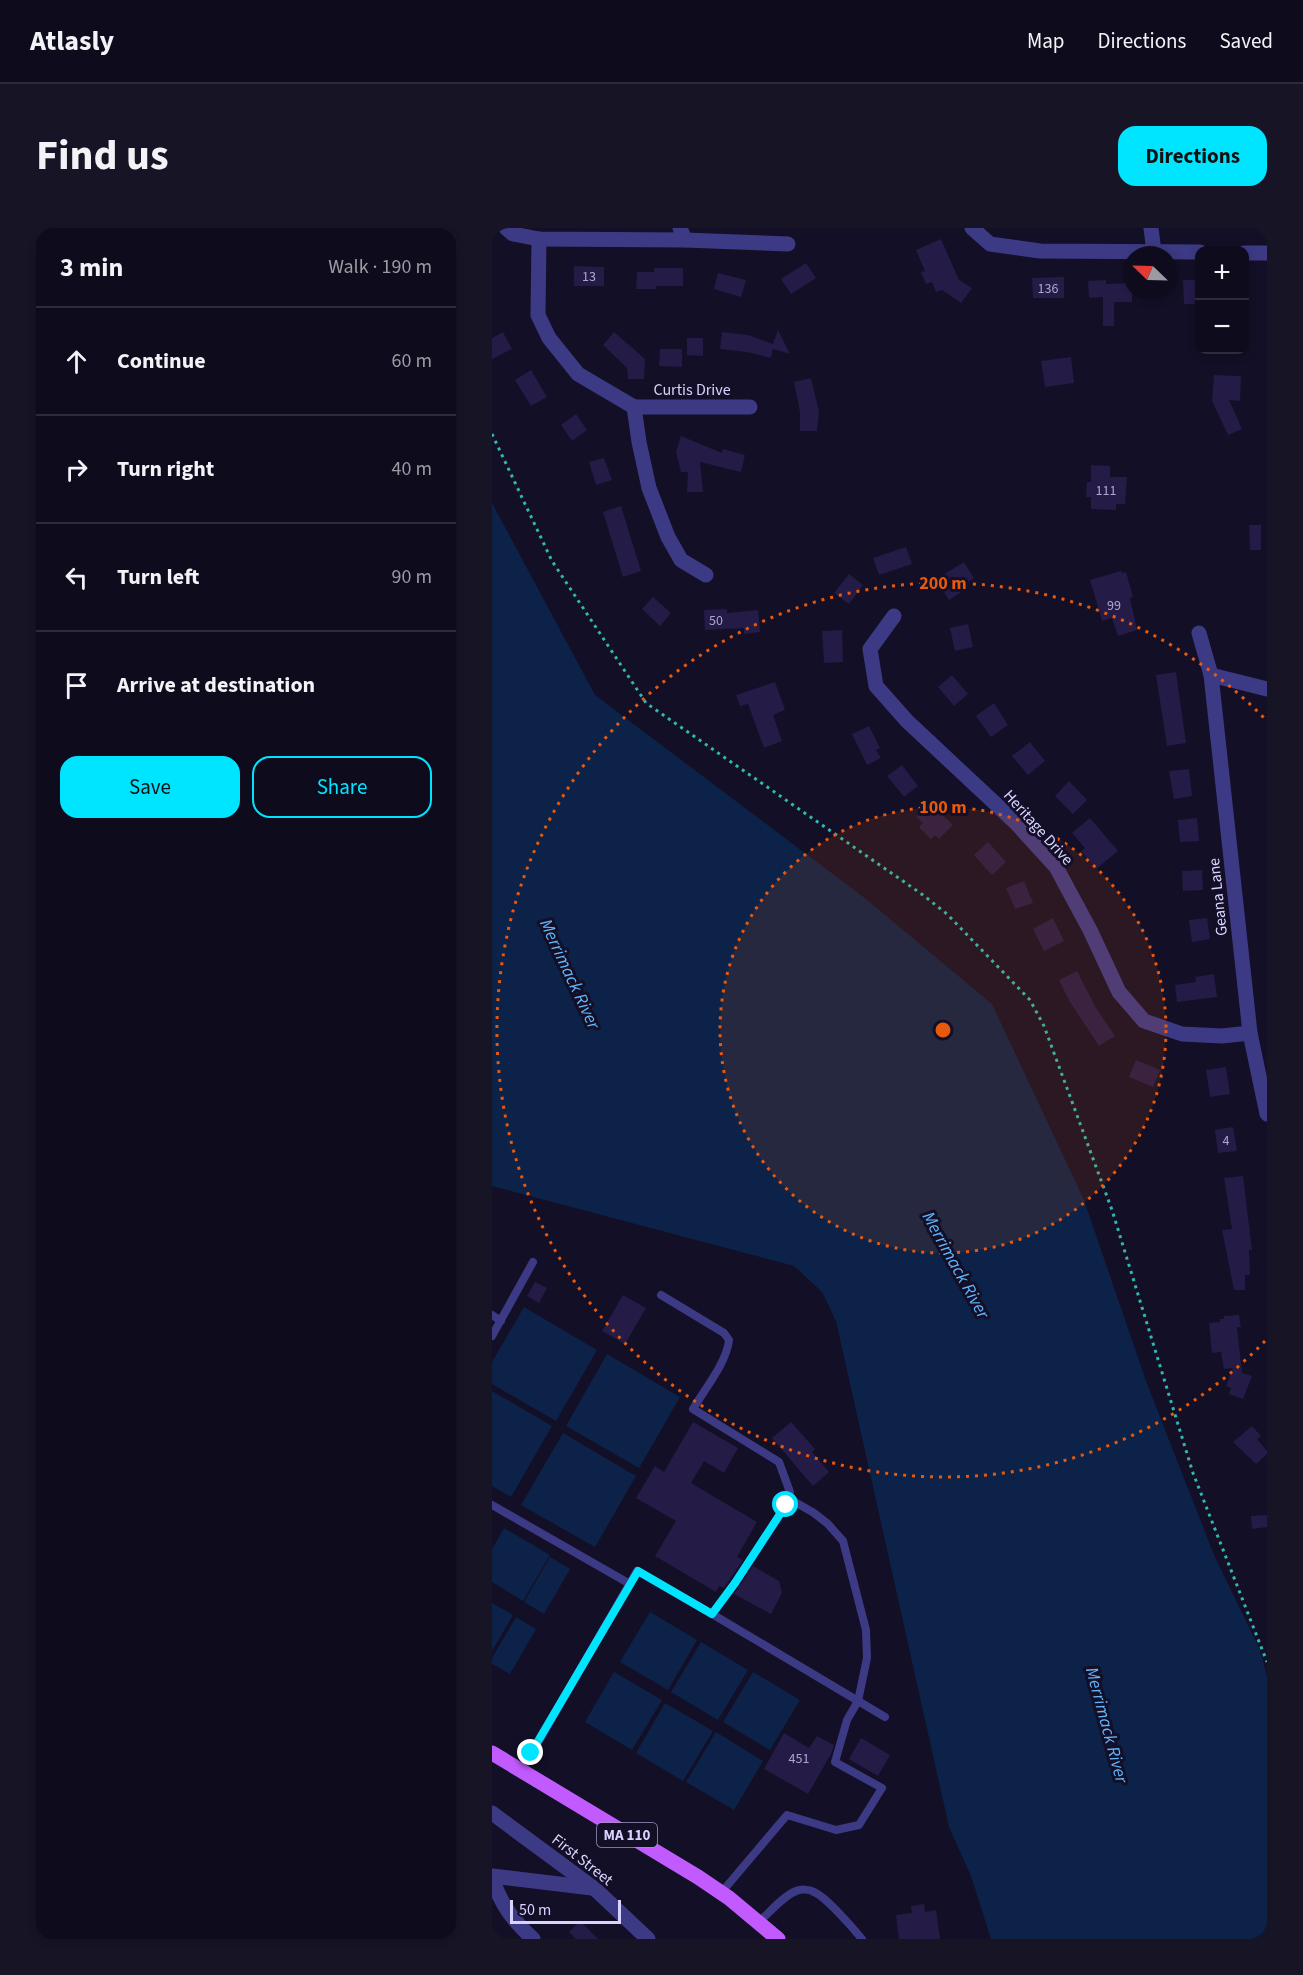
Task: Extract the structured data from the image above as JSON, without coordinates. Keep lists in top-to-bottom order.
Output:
{
  "streets": {
    "main road": ["MA 110"],
    "street": [
      "Curtis Drive",
      "Heritage Drive",
      "Geana Lane",
      "First Street"
    ]
  },
  "crossings": [
    ["Heritage Drive", "Geana Lane"]
  ],
  "water": ["Merrimack River"],
  "house_numbers": [
    "13",
    "136",
    "111",
    "99",
    "50",
    "4",
    "451"
  ],
  "scale_bar": "50 m",
  "north": "top left",
  "page": {
    "header": "Atlasly",
    "nav": ["Map", "Directions", "Saved"],
    "title": "Find us",
    "buttons": [
      "Directions",
      ["Save", "Share"]
    ],
    "heading": ["3 min", "Walk · 190 m"],
    "map_buttons": ["+", "−"],
    "list": [
      ["Continue", "60 m"],
      ["Turn right", "40 m"],
      ["Turn left", "90 m"],
      "Arrive at destination"
    ],
    "scale": "50 m"
  },
  "rings": ["200 m", "100 m"]
}
